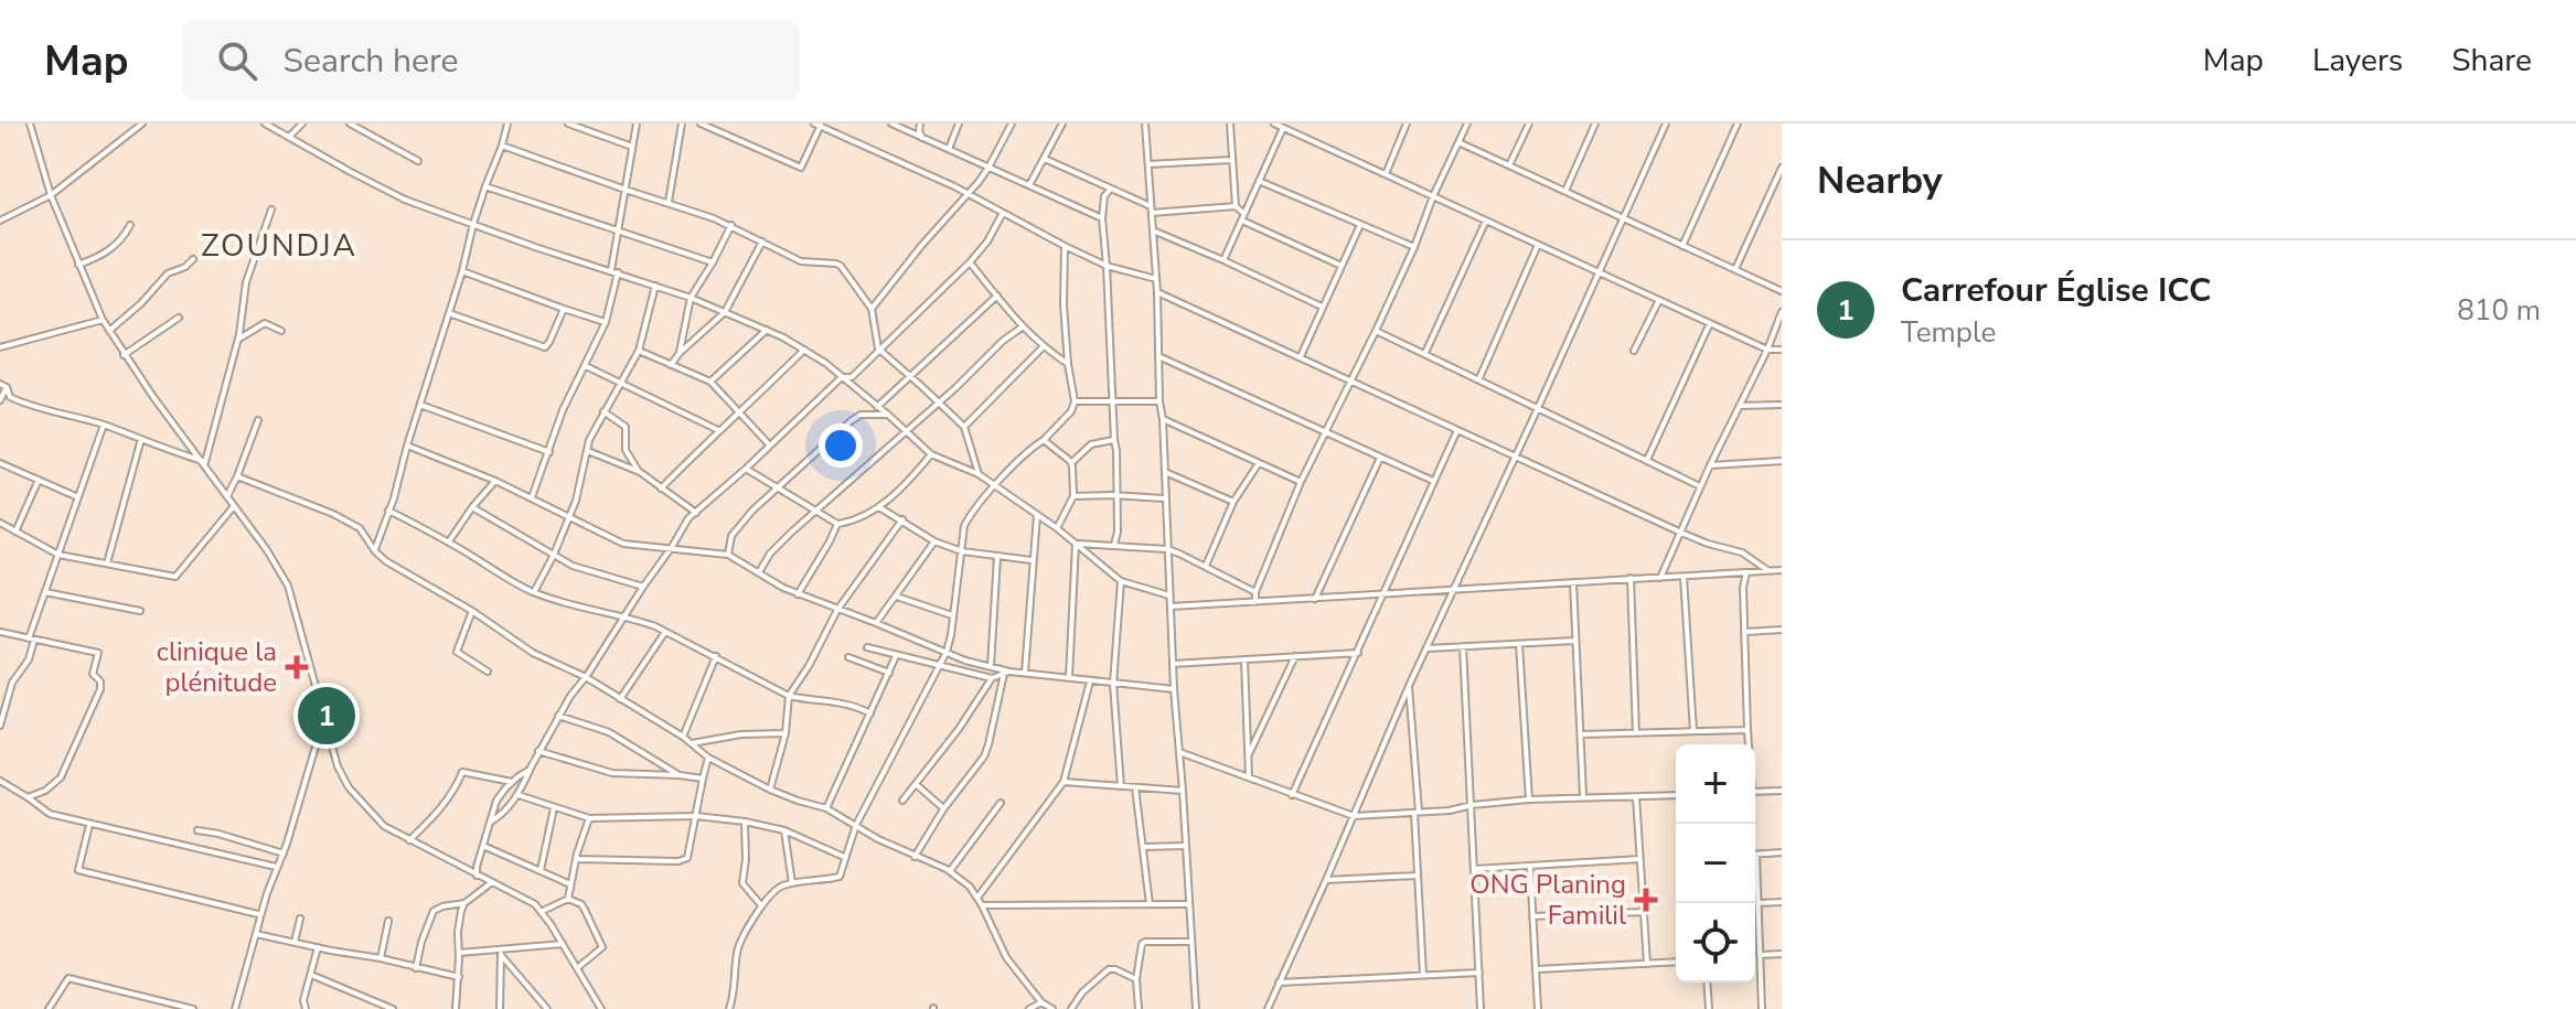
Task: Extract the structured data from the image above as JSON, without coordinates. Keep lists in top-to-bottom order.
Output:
{
  "districts": ["ZOUNDJA"],
  "places": {
    "health": ["clinique la plénitude", "ONG Planing Familil"]
  },
  "page": {
    "header": "Map",
    "search": "Search here",
    "nav": ["Map", "Layers", "Share"],
    "heading": "Nearby",
    "list": [
      {
        "mark": "1",
        "name": "Carrefour Église ICC",
        "note": "Temple",
        "value": "810 m"
      }
    ],
    "pins": "1",
    "map_buttons": ["+", "−"]
  }
}
